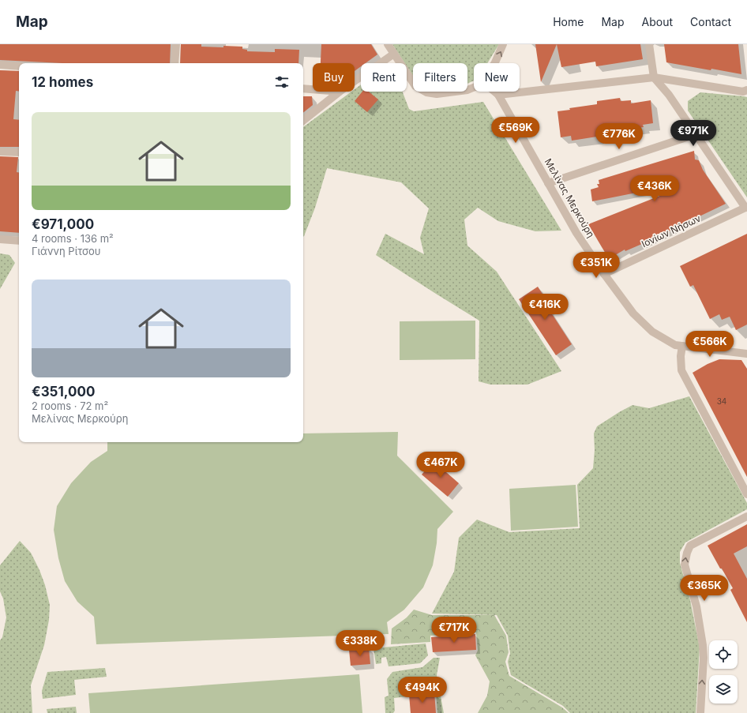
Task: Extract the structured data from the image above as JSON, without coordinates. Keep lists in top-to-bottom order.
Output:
{
  "streets": {
    "street": ["Μελίνας Μερκούρη", "Ιονίων Νήσων"]
  },
  "crossings": [
    ["Μελίνας Μερκούρη", "Ιονίων Νήσων"]
  ],
  "house_numbers": ["34"],
  "page": {
    "header": "Map",
    "nav": [
      "Home",
      "Map",
      "About",
      "Contact"
    ],
    "chip": [
      "Buy",
      "Rent",
      "Filters",
      "New"
    ],
    "heading": "12 homes",
    "list": [
      {
        "name": "€971,000",
        "note": "4 rooms · 136 m² · Γιάννη Ρίτσου"
      },
      {
        "name": "€351,000",
        "note": "2 rooms · 72 m² · Μελίνας Μερκούρη"
      }
    ],
    "price": [
      "€569K",
      "€971K",
      "€776K",
      "€436K",
      "€351K",
      "€416K",
      "€566K",
      "€467K",
      "€365K",
      "€717K",
      "€338K",
      "€494K"
    ]
  }
}
